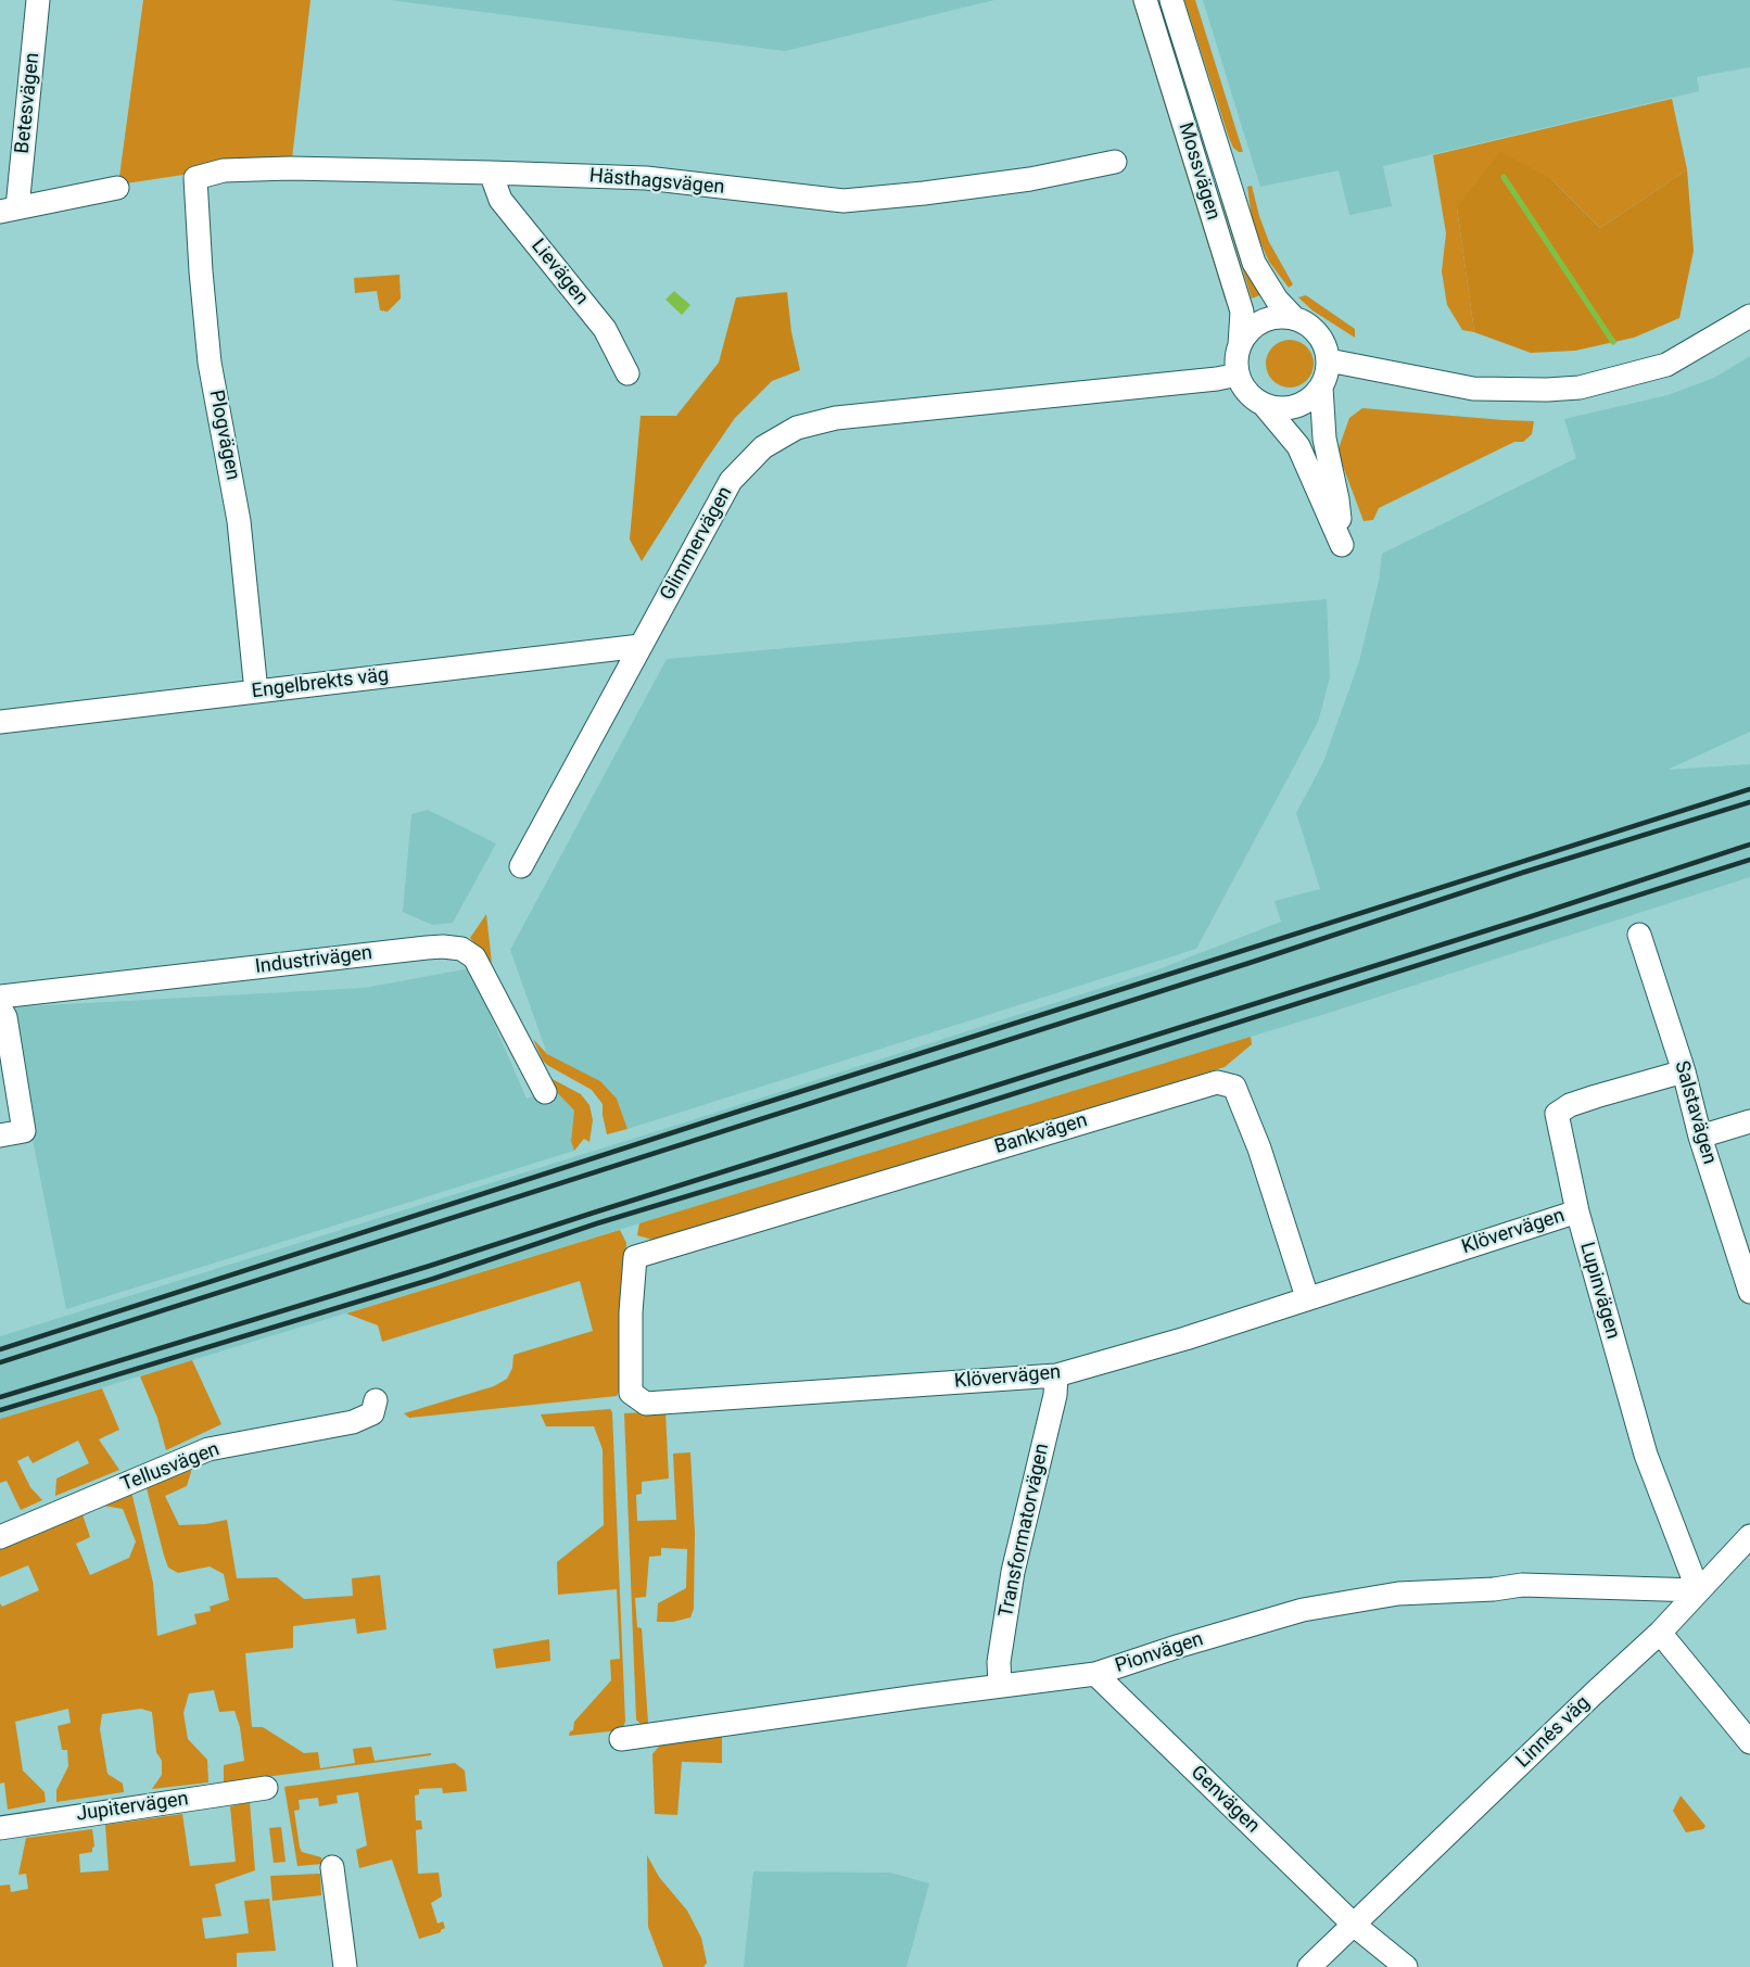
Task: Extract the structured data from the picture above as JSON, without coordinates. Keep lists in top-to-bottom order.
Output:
{
  "streets": {
    "street": [
      "Betesvägen",
      "Mossvägen",
      "Hästhagsvägen",
      "Lievägen",
      "Plogvägen",
      "Glimmervägen",
      "Engelbrekts väg",
      "Industrivägen",
      "Salstavägen",
      "Bankvägen",
      "Klövervägen",
      "Lupinvägen",
      "Tellusvägen",
      "Transformatorvägen",
      "Pionvägen",
      "Linnés väg",
      "Genvägen",
      "Jupitervägen"
    ]
  },
  "crossings": [
    ["Mossvägen", "Glimmervägen"],
    ["Hästhagsvägen", "Lievägen"],
    ["Hästhagsvägen", "Plogvägen"],
    ["Plogvägen", "Engelbrekts väg"],
    ["Glimmervägen", "Engelbrekts väg"],
    ["Salstavägen", "Lupinvägen"],
    ["Bankvägen", "Klövervägen"],
    ["Klövervägen", "Lupinvägen"],
    ["Klövervägen", "Transformatorvägen"],
    ["Lupinvägen", "Pionvägen"],
    ["Lupinvägen", "Linnés väg"],
    ["Transformatorvägen", "Pionvägen"],
    ["Pionvägen", "Linnés väg"],
    ["Pionvägen", "Genvägen"],
    ["Linnés väg", "Genvägen"]
  ]
}
